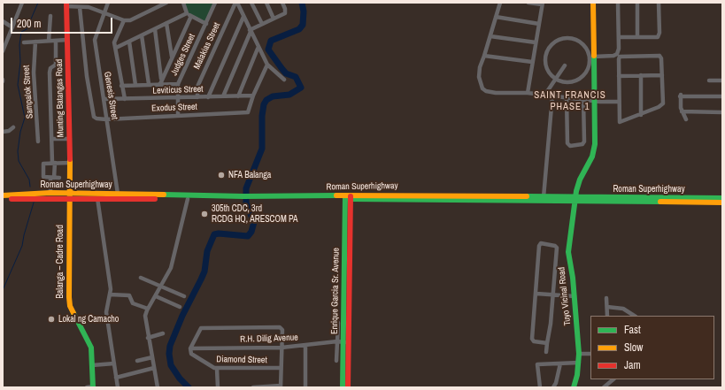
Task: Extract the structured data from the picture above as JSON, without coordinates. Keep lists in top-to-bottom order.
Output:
{
  "streets": {
    "main road": [
      "Munting Batangas Road",
      "Roman Superhighway",
      "Balanga – Cadre Road",
      "Enrique Garcia Sr. Avenue",
      "Tuyo Vicinal Road"
    ],
    "street": [
      "Malakias Street",
      "Judges Street",
      "Leviticus Street",
      "Sampalok Street",
      "Genesis Street",
      "Exodus Street",
      "R.H. Dilig Avenue",
      "Diamond Street"
    ]
  },
  "crossings": [
    ["Malakias Street", "Leviticus Street"],
    ["Judges Street", "Leviticus Street"],
    ["Judges Street", "Exodus Street"],
    ["Leviticus Street", "Genesis Street"],
    ["Leviticus Street", "Exodus Street"],
    ["Genesis Street", "Exodus Street"],
    ["Genesis Street", "Roman Superhighway"],
    ["Munting Batangas Road", "Roman Superhighway"],
    ["Munting Batangas Road", "Balanga – Cadre Road"],
    ["Roman Superhighway", "Balanga – Cadre Road"],
    ["Roman Superhighway", "Enrique Garcia Sr. Avenue"],
    ["Roman Superhighway", "Tuyo Vicinal Road"],
    ["Enrique Garcia Sr. Avenue", "R.H. Dilig Avenue"],
    ["R.H. Dilig Avenue", "Diamond Street"]
  ],
  "districts": ["SAINT FRANCIS PHASE 1"],
  "places": ["NFA Balanga", "305th CDC, 3rd RCDG HQ, ARESCOM PA", "Lokal ng Camacho"],
  "legend": ["Fast", "Slow", "Jam"],
  "scale_bar": "200 m"
}
